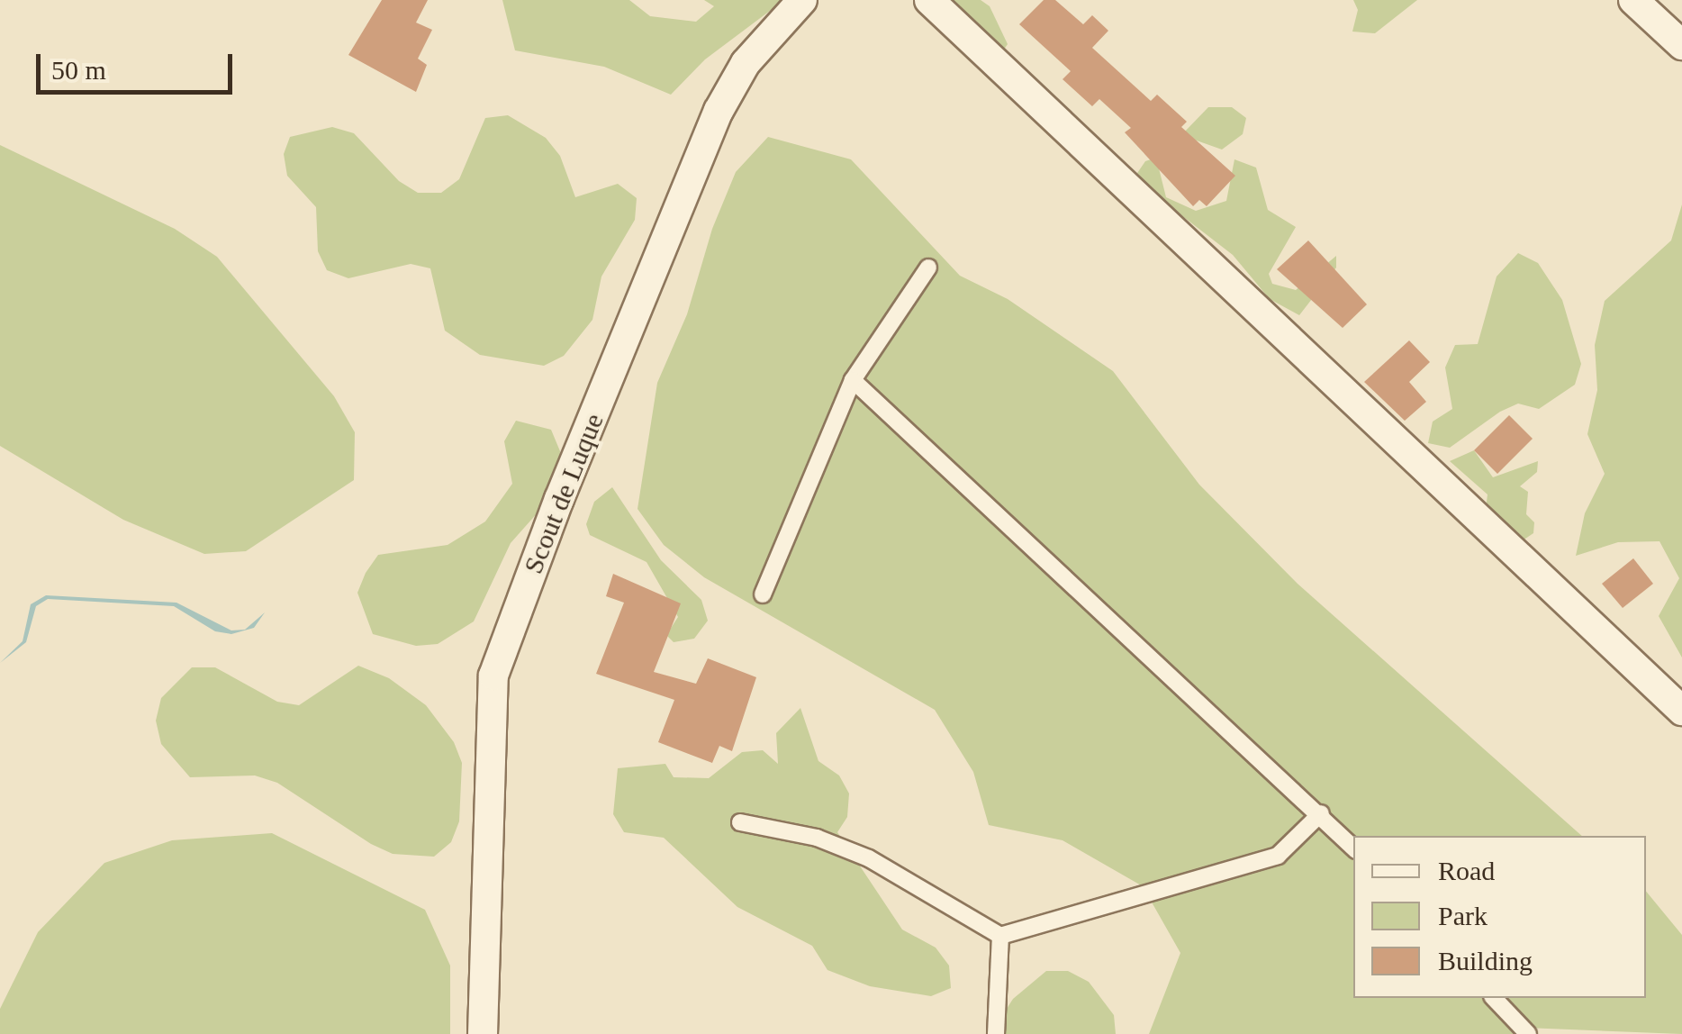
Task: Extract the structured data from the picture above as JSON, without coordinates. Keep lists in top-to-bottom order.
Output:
{
  "streets": {
    "street": ["Scout de Luque"]
  },
  "legend": ["Road", "Park", "Building"],
  "scale_bar": "50 m"
}
